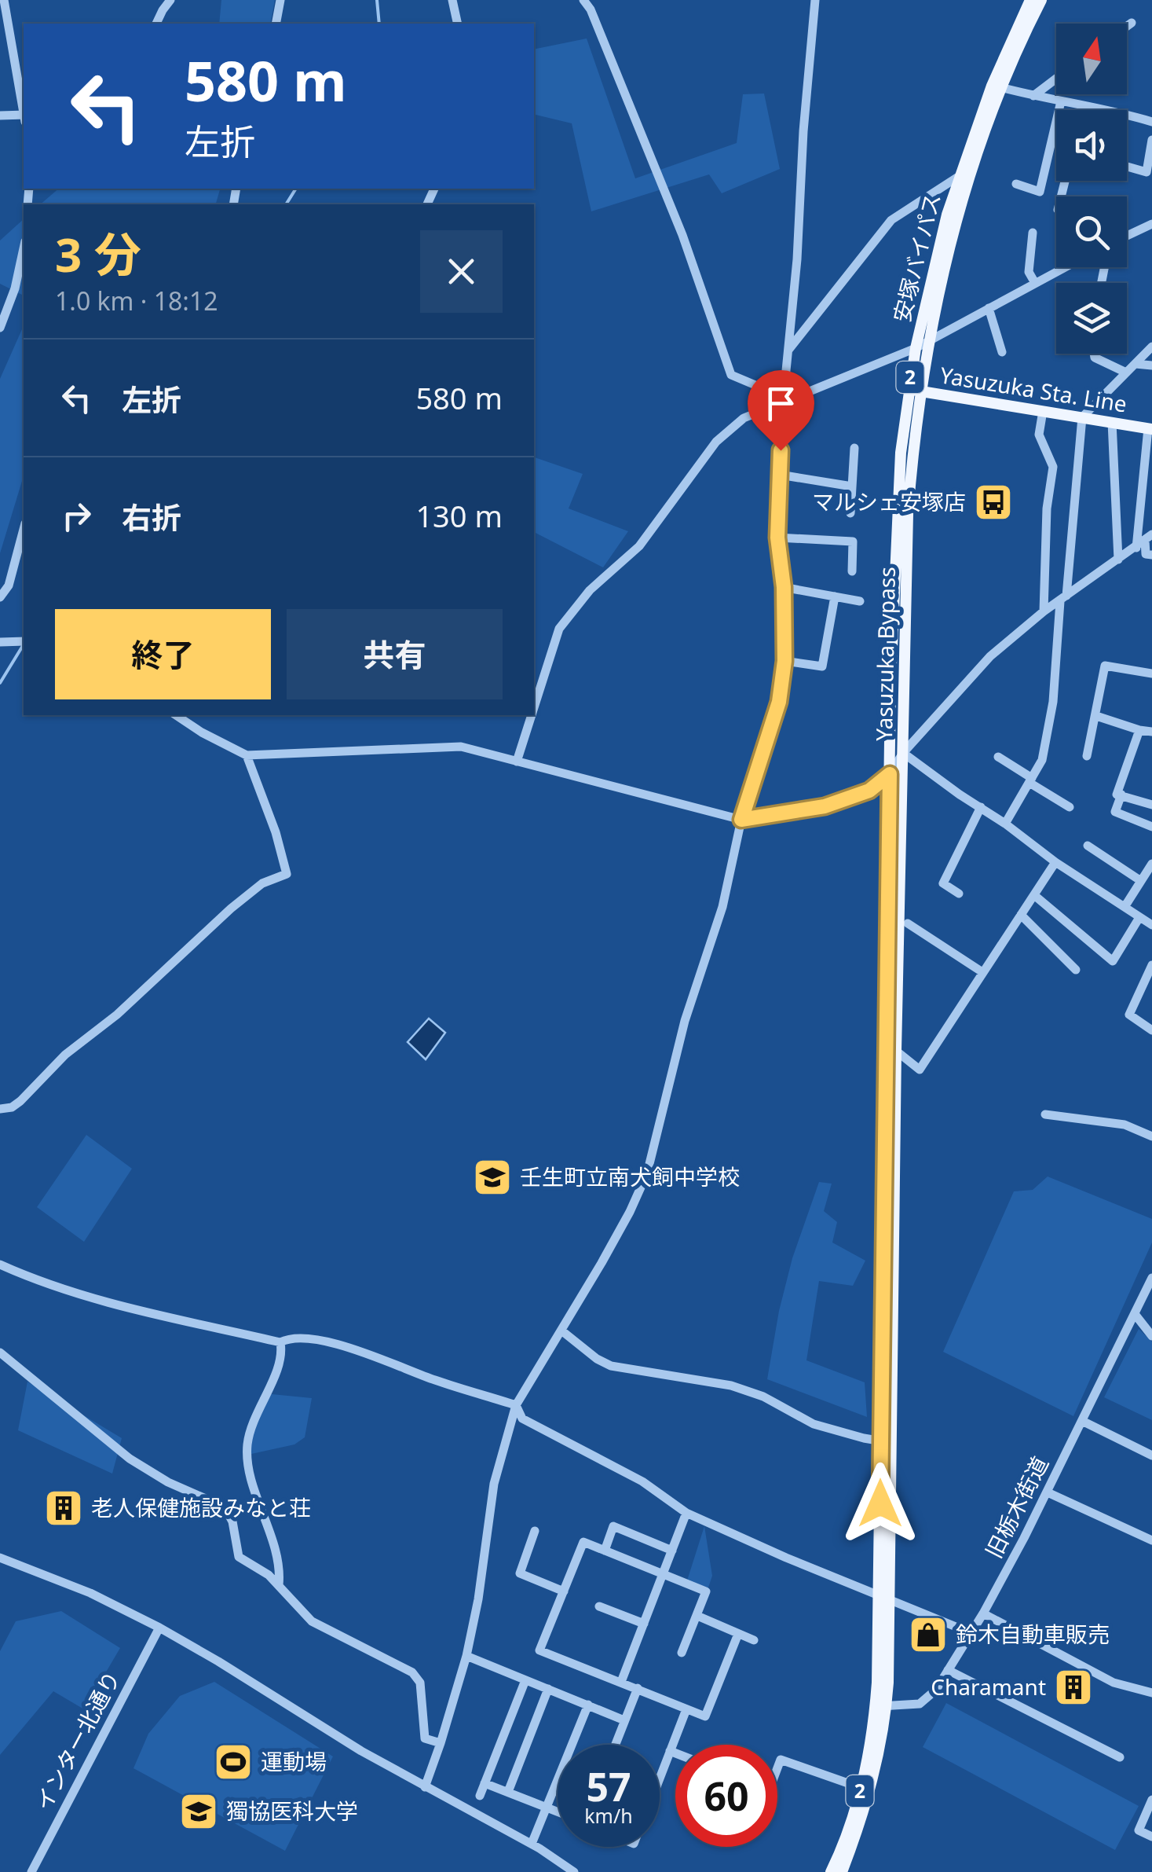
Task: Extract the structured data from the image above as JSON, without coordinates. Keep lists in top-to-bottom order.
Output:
{
  "streets": {
    "main road": [
      "安塚バイパス",
      "2",
      "Yasuzuka Sta. Line",
      "Yasuzuka Bypass"
    ],
    "street": ["旧栃木街道", "インター北通り"]
  },
  "crossings": [
    ["安塚バイパス", "Yasuzuka Sta. Line"],
    ["安塚バイパス", "Yasuzuka Bypass"],
    ["2", "Yasuzuka Bypass"],
    ["2", "旧栃木街道"],
    ["Yasuzuka Sta. Line", "Yasuzuka Bypass"],
    ["Yasuzuka Bypass", "旧栃木街道"]
  ],
  "places": {
    "bus stop": ["マルシェ安塚店"],
    "school or university": ["壬生町立南犬飼中学校", "獨協医科大学"],
    "building": ["老人保健施設みなと荘", "Charamant"],
    "shop": ["鈴木自動車販売"],
    "sports": ["運動場"]
  },
  "north": "top",
  "page": {
    "turn": ["580 m", "左折"],
    "heading": ["3 分", "1.0 km · 18:12"],
    "list": [
      {
        "name": "左折",
        "value": "580 m"
      },
      {
        "name": "右折",
        "value": "130 m"
      }
    ],
    "buttons": ["終了", "共有"],
    "speed": "57 km/h",
    "limit": "60"
  }
}
